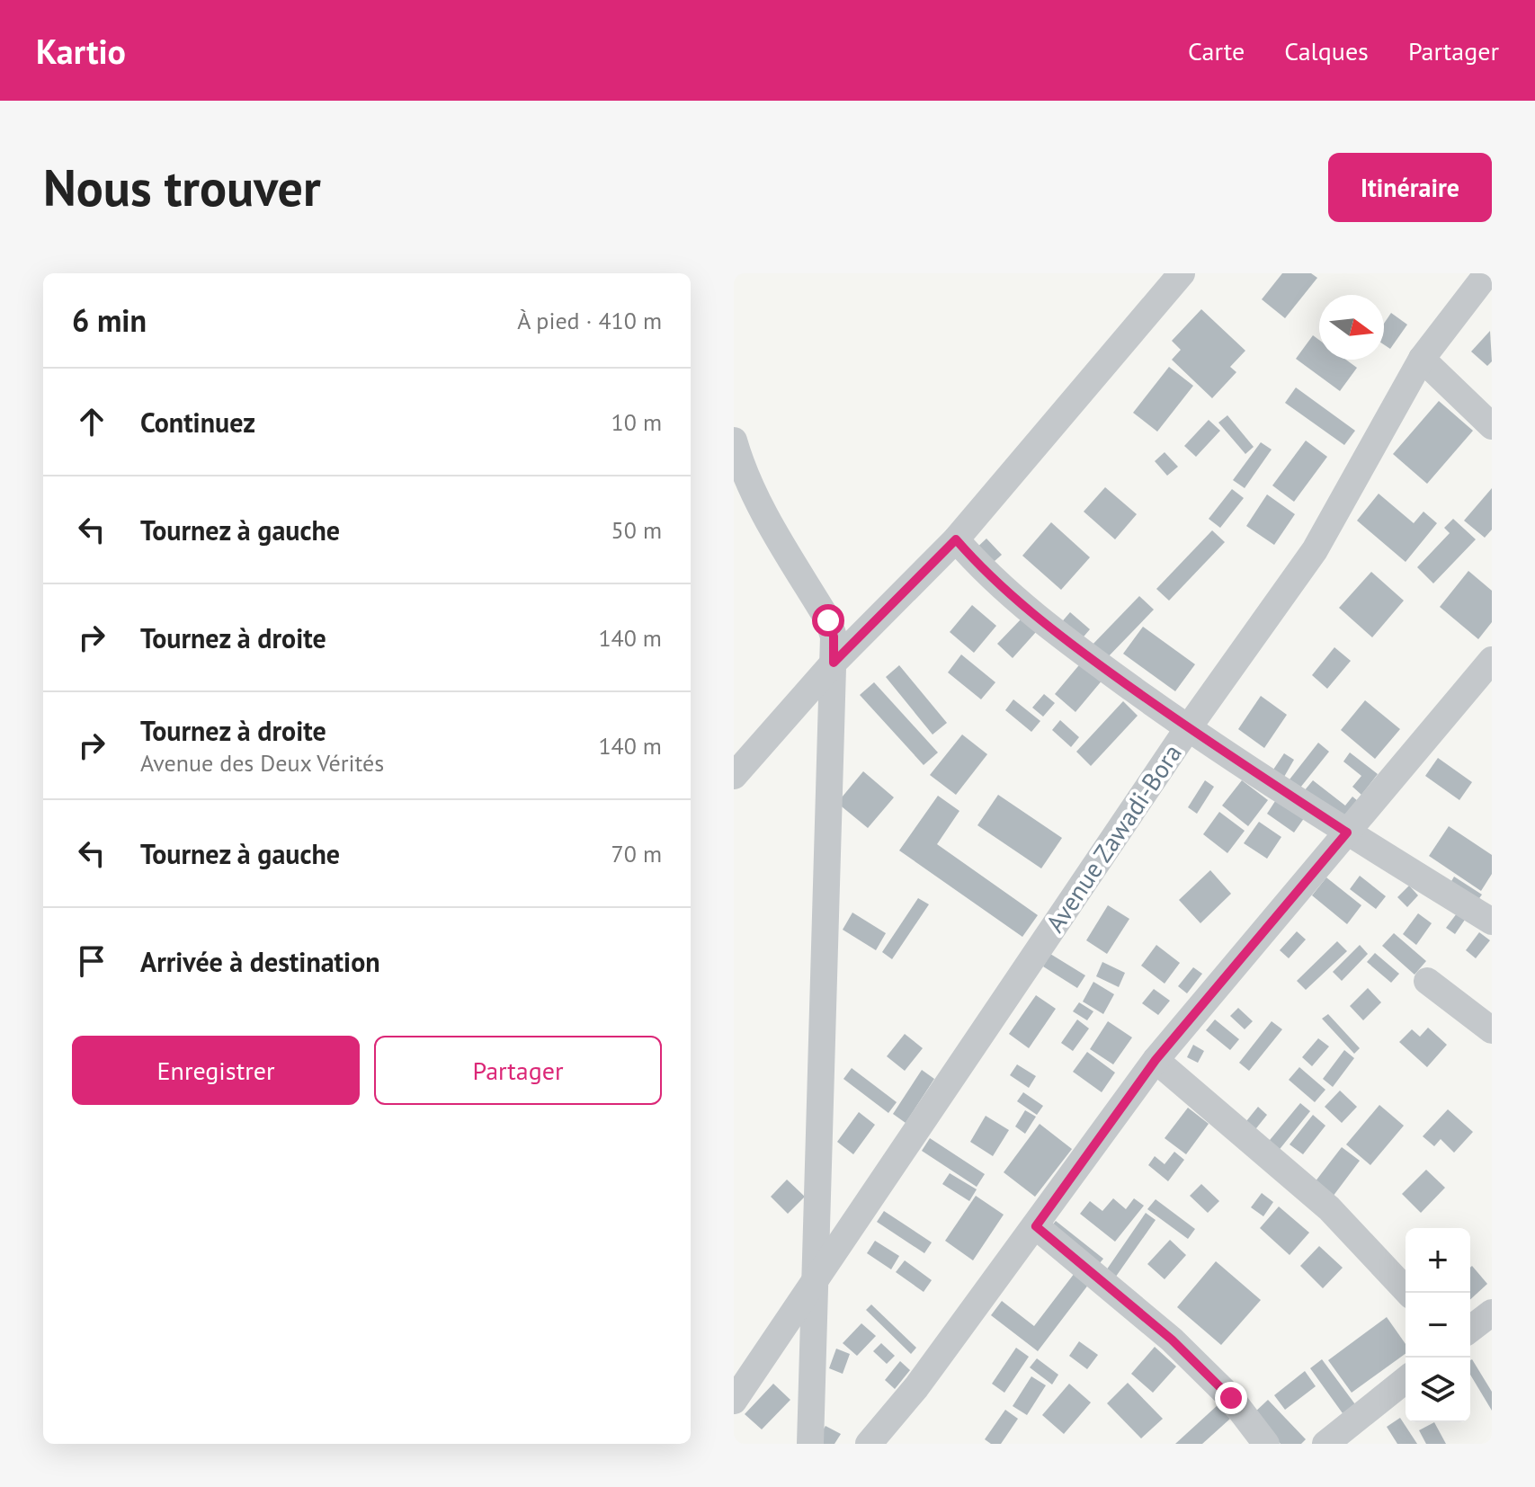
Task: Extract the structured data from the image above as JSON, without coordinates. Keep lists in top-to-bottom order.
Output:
{
  "streets": {
    "street": ["Avenue Zawadi-Bora"]
  },
  "north": "right",
  "page": {
    "header": "Kartio",
    "nav": ["Carte", "Calques", "Partager"],
    "buttons": [
      "Itinéraire",
      ["Enregistrer", "Partager"]
    ],
    "title": "Nous trouver",
    "heading": ["6 min", "À pied · 410 m"],
    "list": [
      ["Continuez", "10 m"],
      ["Tournez à gauche", "50 m"],
      ["Tournez à droite", "140 m"],
      ["Tournez à droite", "Avenue des Deux Vérités", "140 m"],
      ["Tournez à gauche", "70 m"],
      "Arrivée à destination"
    ],
    "map_buttons": ["+", "−"]
  }
}
